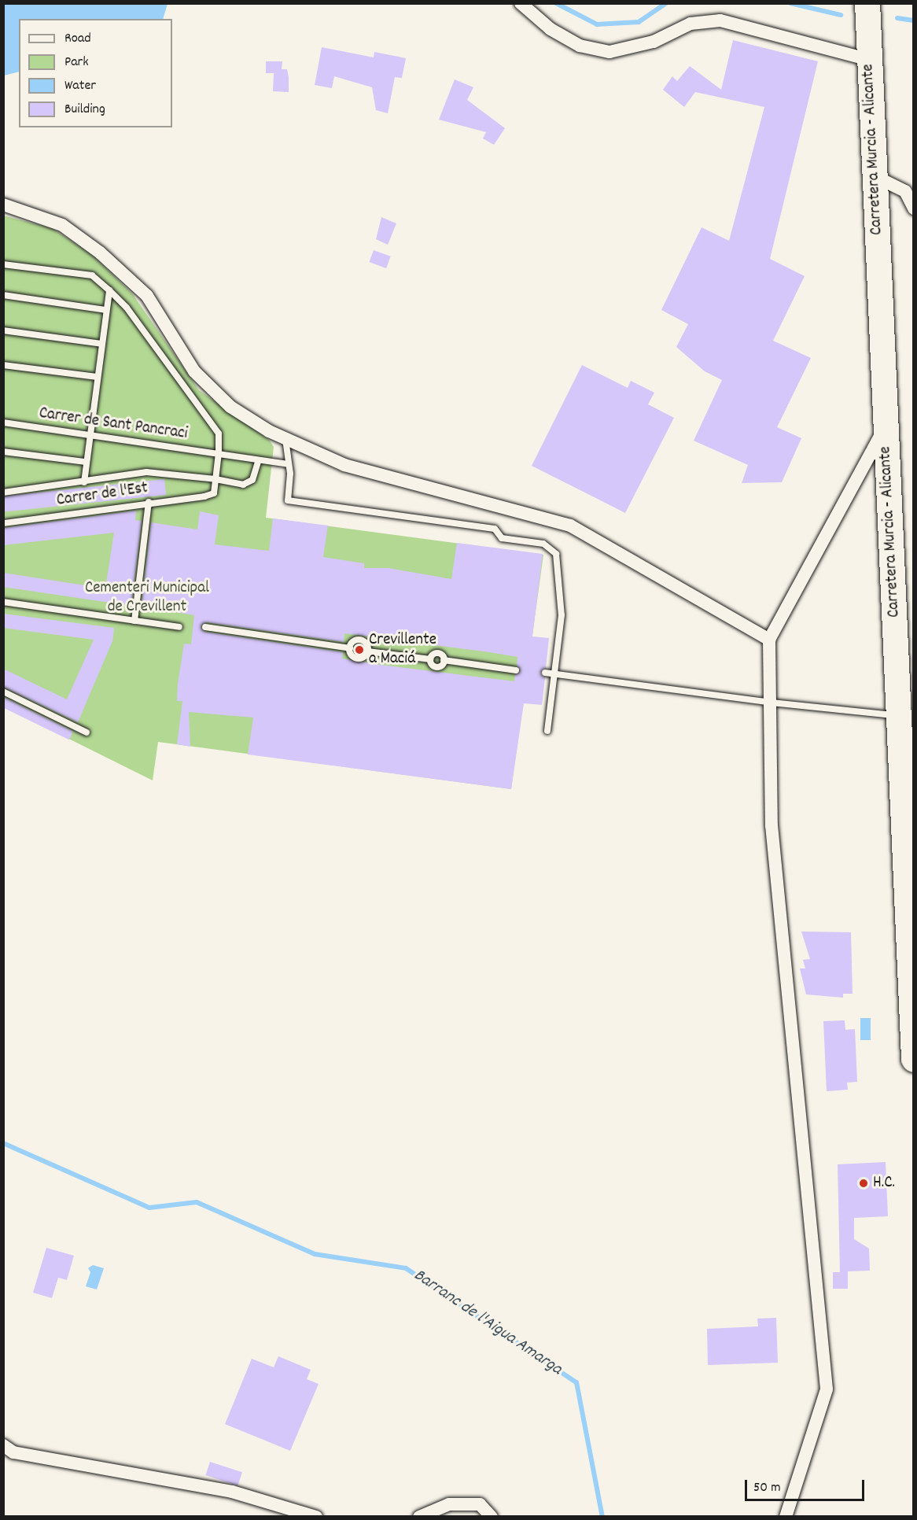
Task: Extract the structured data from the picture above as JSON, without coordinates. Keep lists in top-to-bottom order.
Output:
{
  "streets": {
    "highway": ["Carretera Murcia - Alicante"],
    "lane": ["Carrer de Sant Pancraci", "Carrer de l'Est"]
  },
  "water": ["Barranc de l'Aigua Amarga"],
  "parks": ["Cementeri Municipal de Crevillent"],
  "places": ["Crevillente a Maciá", "H.C."],
  "legend": [
    "Road",
    "Park",
    "Water",
    "Building"
  ],
  "scale_bar": "50 m"
}
